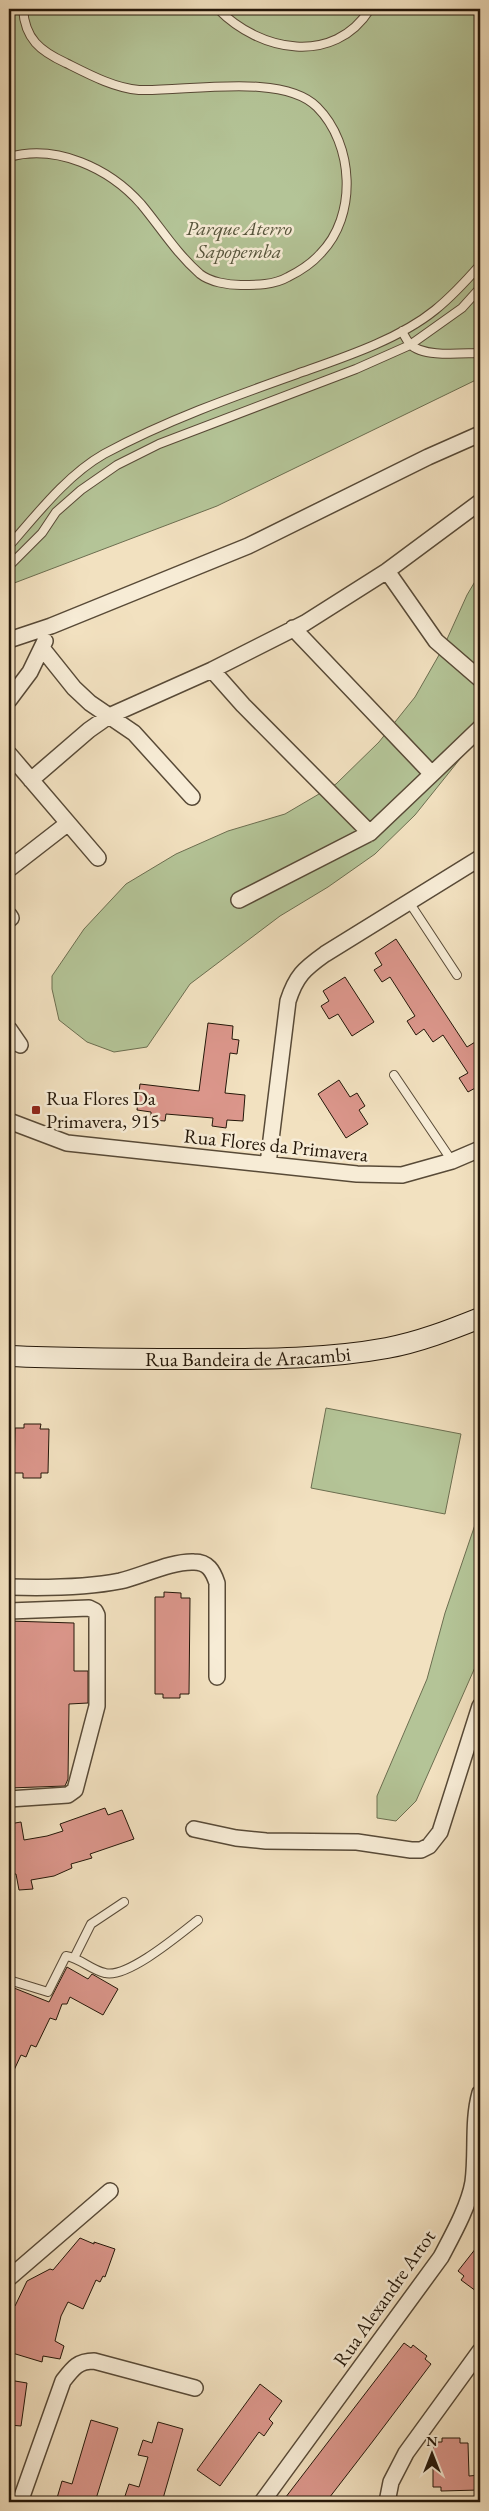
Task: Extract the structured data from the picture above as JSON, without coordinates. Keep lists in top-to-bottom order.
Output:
{
  "streets": {
    "main road": ["Rua Bandeira de Aracambi"],
    "street": ["Rua Flores da Primavera", "Rua Alexandre Artot"]
  },
  "parks": ["Parque Aterro Sapopemba"],
  "places": {
    "transit": ["Rua Flores Da Primavera, 915"]
  },
  "north": "top"
}
